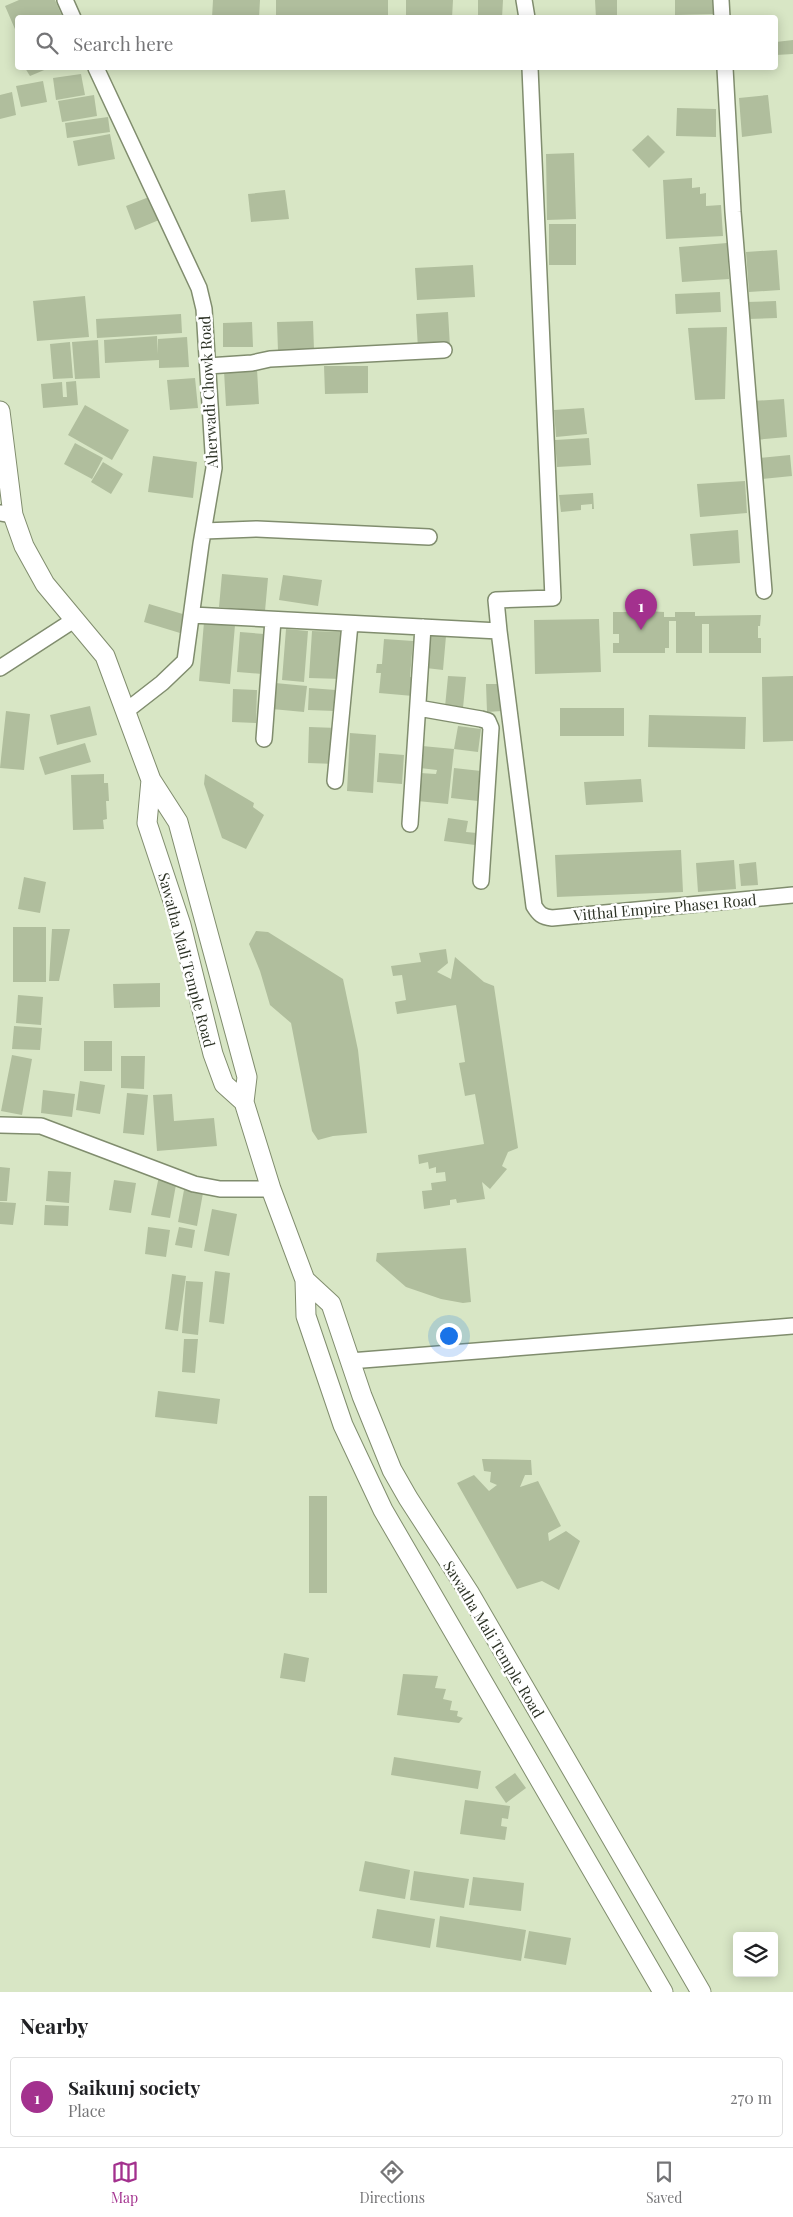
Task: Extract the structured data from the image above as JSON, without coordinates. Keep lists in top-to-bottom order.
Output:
{
  "streets": {
    "street": ["Aherwadi Chowk Road", "Vitthal Empire Phase1 Road", "Sawatha Mali Temple Road"]
  },
  "crossings": [
    ["Aherwadi Chowk Road", "Sawatha Mali Temple Road"]
  ],
  "page": {
    "search": "Search here",
    "pins": "1",
    "heading": "Nearby",
    "list": [
      {
        "mark": "1",
        "name": "Saikunj society",
        "note": "Place",
        "value": "270 m"
      }
    ],
    "nav": ["Map", "Directions", "Saved"]
  }
}
